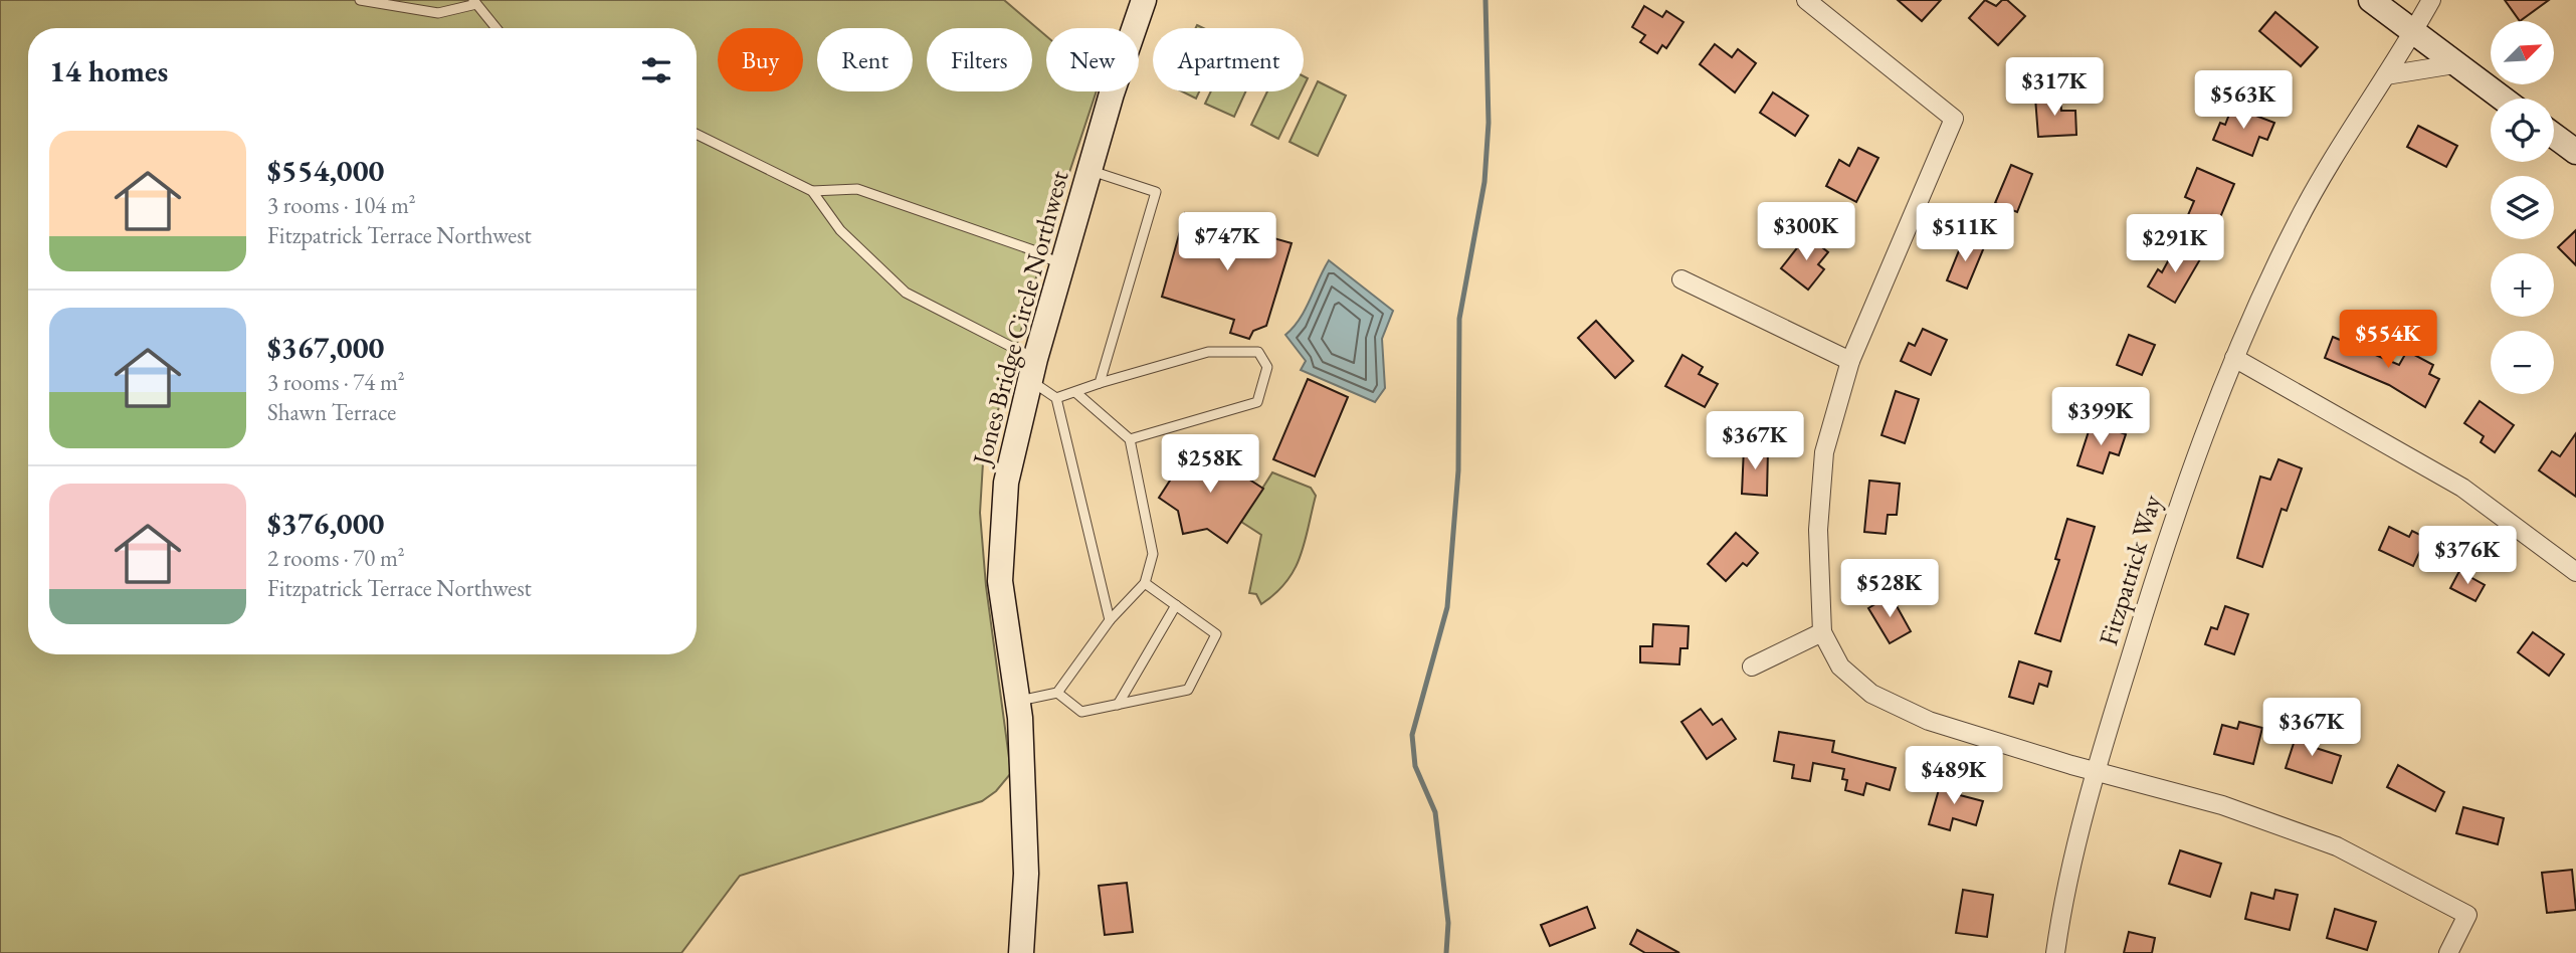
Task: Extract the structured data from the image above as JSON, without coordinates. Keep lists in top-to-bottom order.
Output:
{
  "streets": {
    "street": ["Jones Bridge Circle Northwest", "Fitzpatrick Way"]
  },
  "north": "top right",
  "page": {
    "map_buttons": ["+", "−"],
    "chip": [
      "Buy",
      "Rent",
      "Filters",
      "New",
      "Apartment"
    ],
    "heading": "14 homes",
    "price": [
      "$317K",
      "$563K",
      "$300K",
      "$511K",
      "$747K",
      "$291K",
      "$554K",
      "$399K",
      "$367K",
      "$258K",
      "$376K",
      "$528K",
      "$367K",
      "$489K"
    ],
    "list": [
      {
        "name": "$554,000",
        "note": "3 rooms · 104 m² · Fitzpatrick Terrace Northwest"
      },
      {
        "name": "$367,000",
        "note": "3 rooms · 74 m² · Shawn Terrace"
      },
      {
        "name": "$376,000",
        "note": "2 rooms · 70 m² · Fitzpatrick Terrace Northwest"
      }
    ]
  }
}
